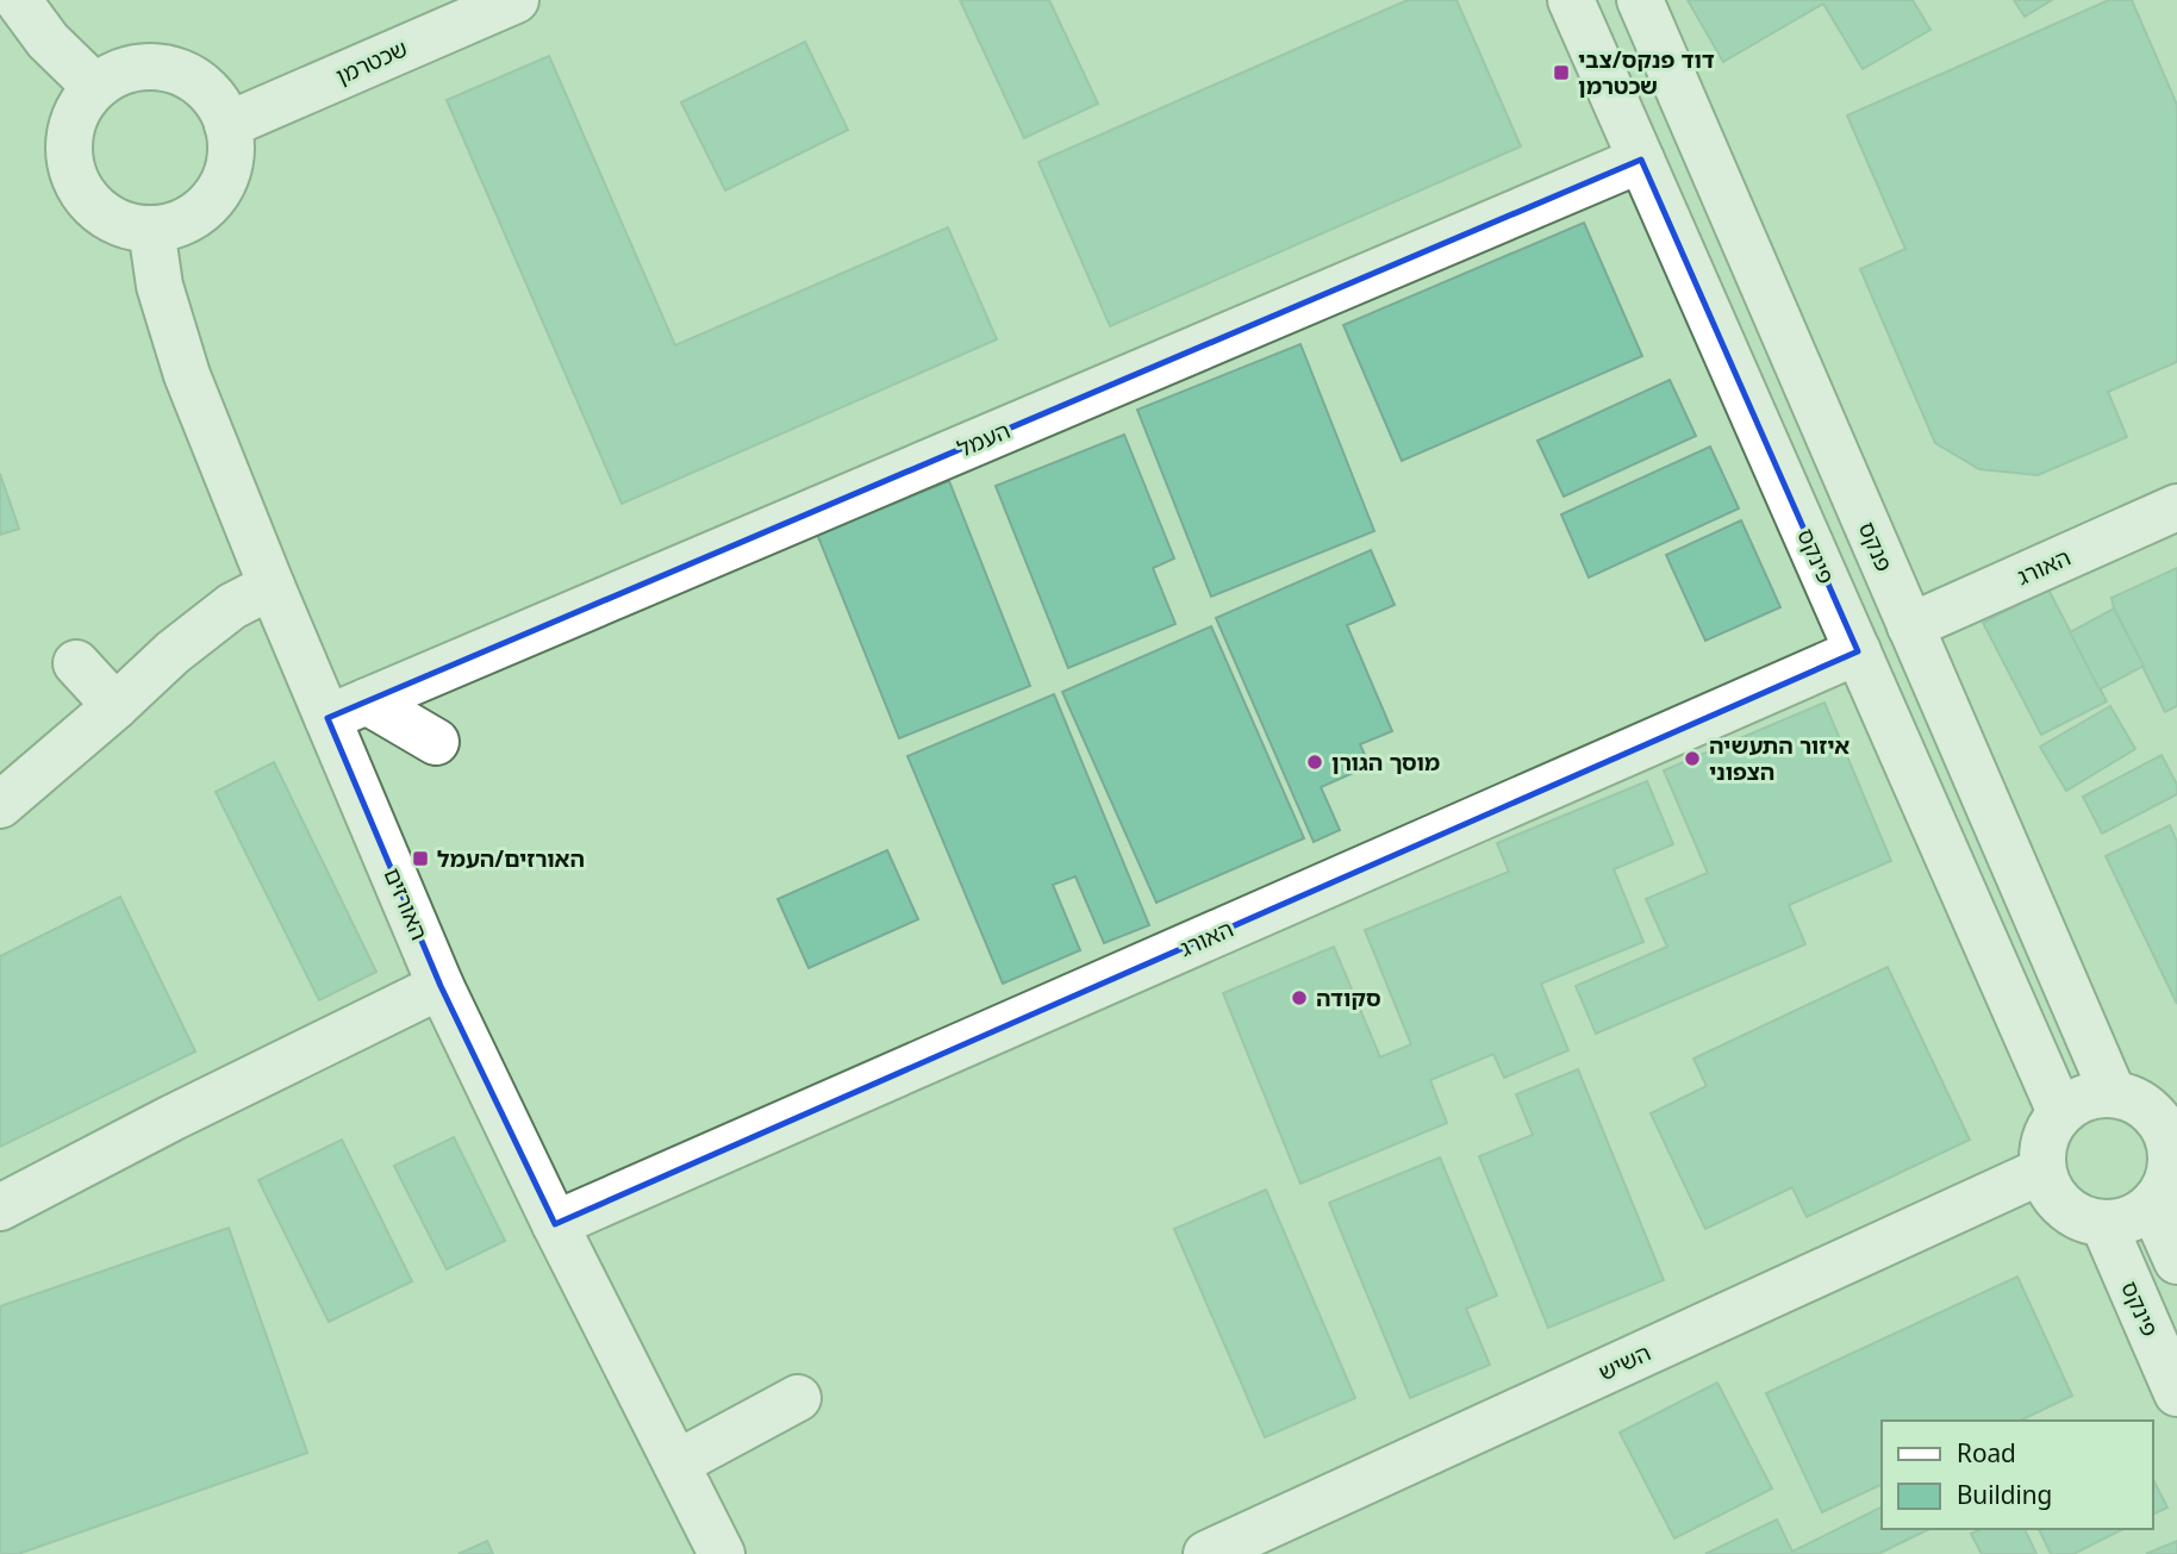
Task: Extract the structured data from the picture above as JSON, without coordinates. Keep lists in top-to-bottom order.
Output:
{
  "streets": {
    "street": [
      "שכטרמן",
      "העמל",
      "פנקס",
      "פינקס",
      "האורג",
      "האורזים",
      "השיש"
    ]
  },
  "crossings": [
    ["שכטרמן", "האורזים"],
    ["העמל", "פינקס"],
    ["העמל", "האורזים"],
    ["פנקס", "פינקס"],
    ["פנקס", "האורג"],
    ["פנקס", "השיש"],
    ["פינקס", "האורג"],
    ["פינקס", "השיש"],
    ["האורג", "האורזים"]
  ],
  "places": {
    "transit": ["דוד פנקס/צבי שכטרמן", "האורזים/העמל"],
    "other": ["איזור התעשיה הצפוני", "מוסך הגורן", "סקודה"]
  },
  "legend": ["Road", "Building"]
}
